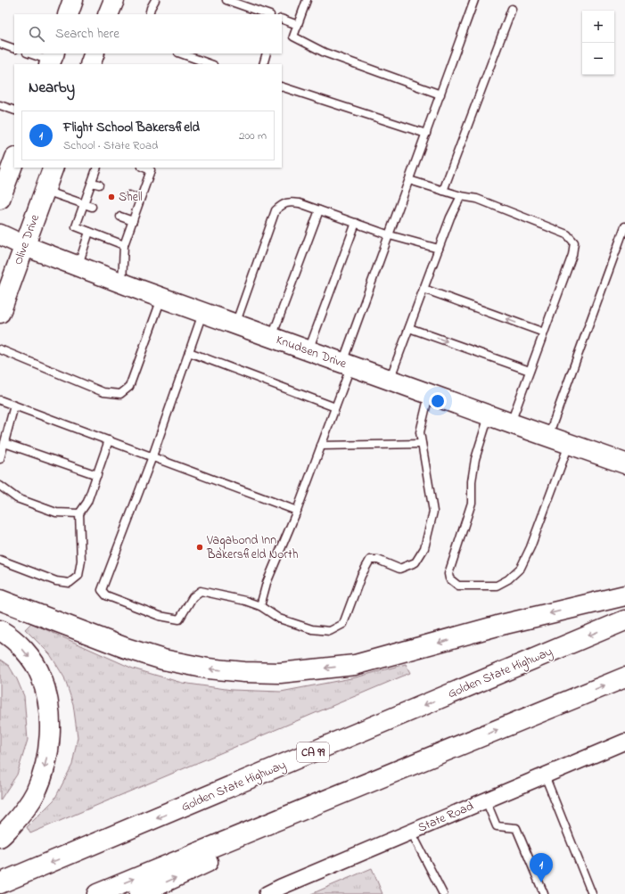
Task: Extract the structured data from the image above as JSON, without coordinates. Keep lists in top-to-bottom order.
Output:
{
  "streets": {
    "main road": [
      "Olive Drive",
      "Knudsen Drive",
      "Golden State Highway",
      "CA 99"
    ],
    "street": ["State Road"]
  },
  "crossings": [
    ["Olive Drive", "Knudsen Drive"]
  ],
  "places": ["Shell", "Vagabond Inn Bakersfield North"],
  "page": {
    "map_buttons": ["+", "−"],
    "search": "Search here",
    "heading": "Nearby",
    "list": [
      {
        "mark": "1",
        "name": "Flight School Bakersfield",
        "note": "School · State Road",
        "value": "200 m"
      }
    ],
    "pins": "1"
  }
}
